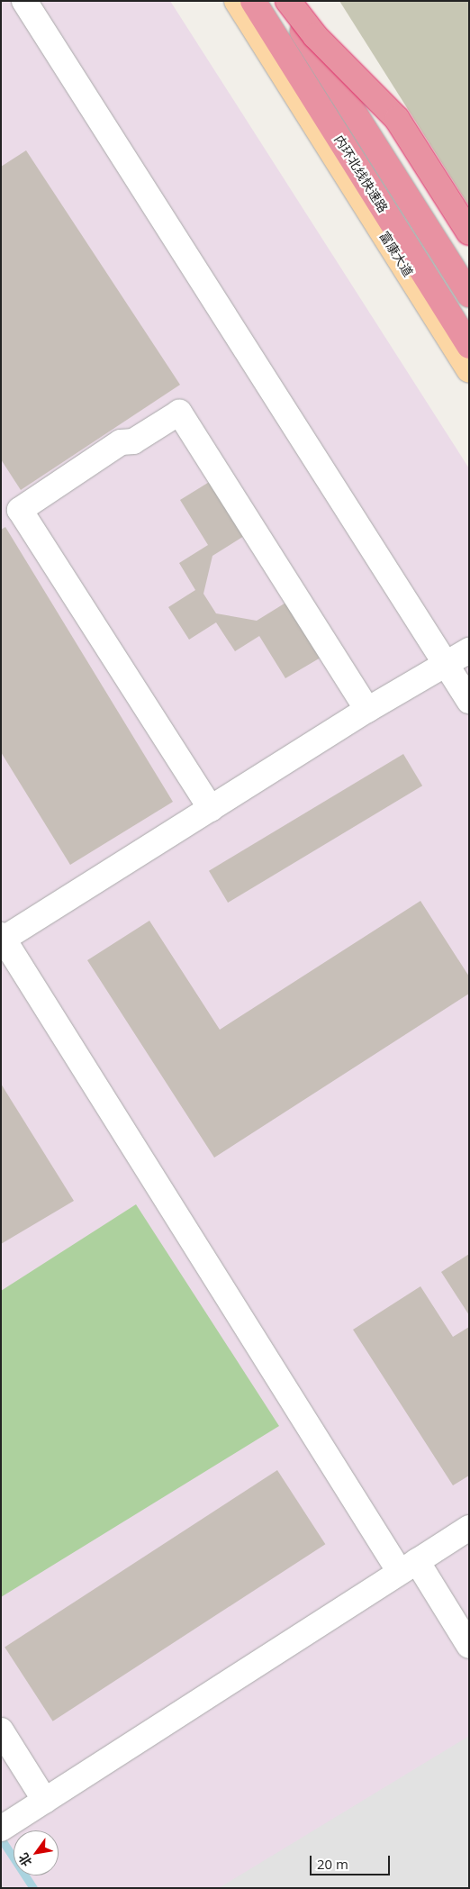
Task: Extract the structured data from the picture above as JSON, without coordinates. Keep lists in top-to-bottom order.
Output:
{
  "streets": {
    "highway": ["内环北线快速路"],
    "main road": ["富康大道"]
  },
  "scale_bar": "20 m",
  "north": "bottom left"
}
